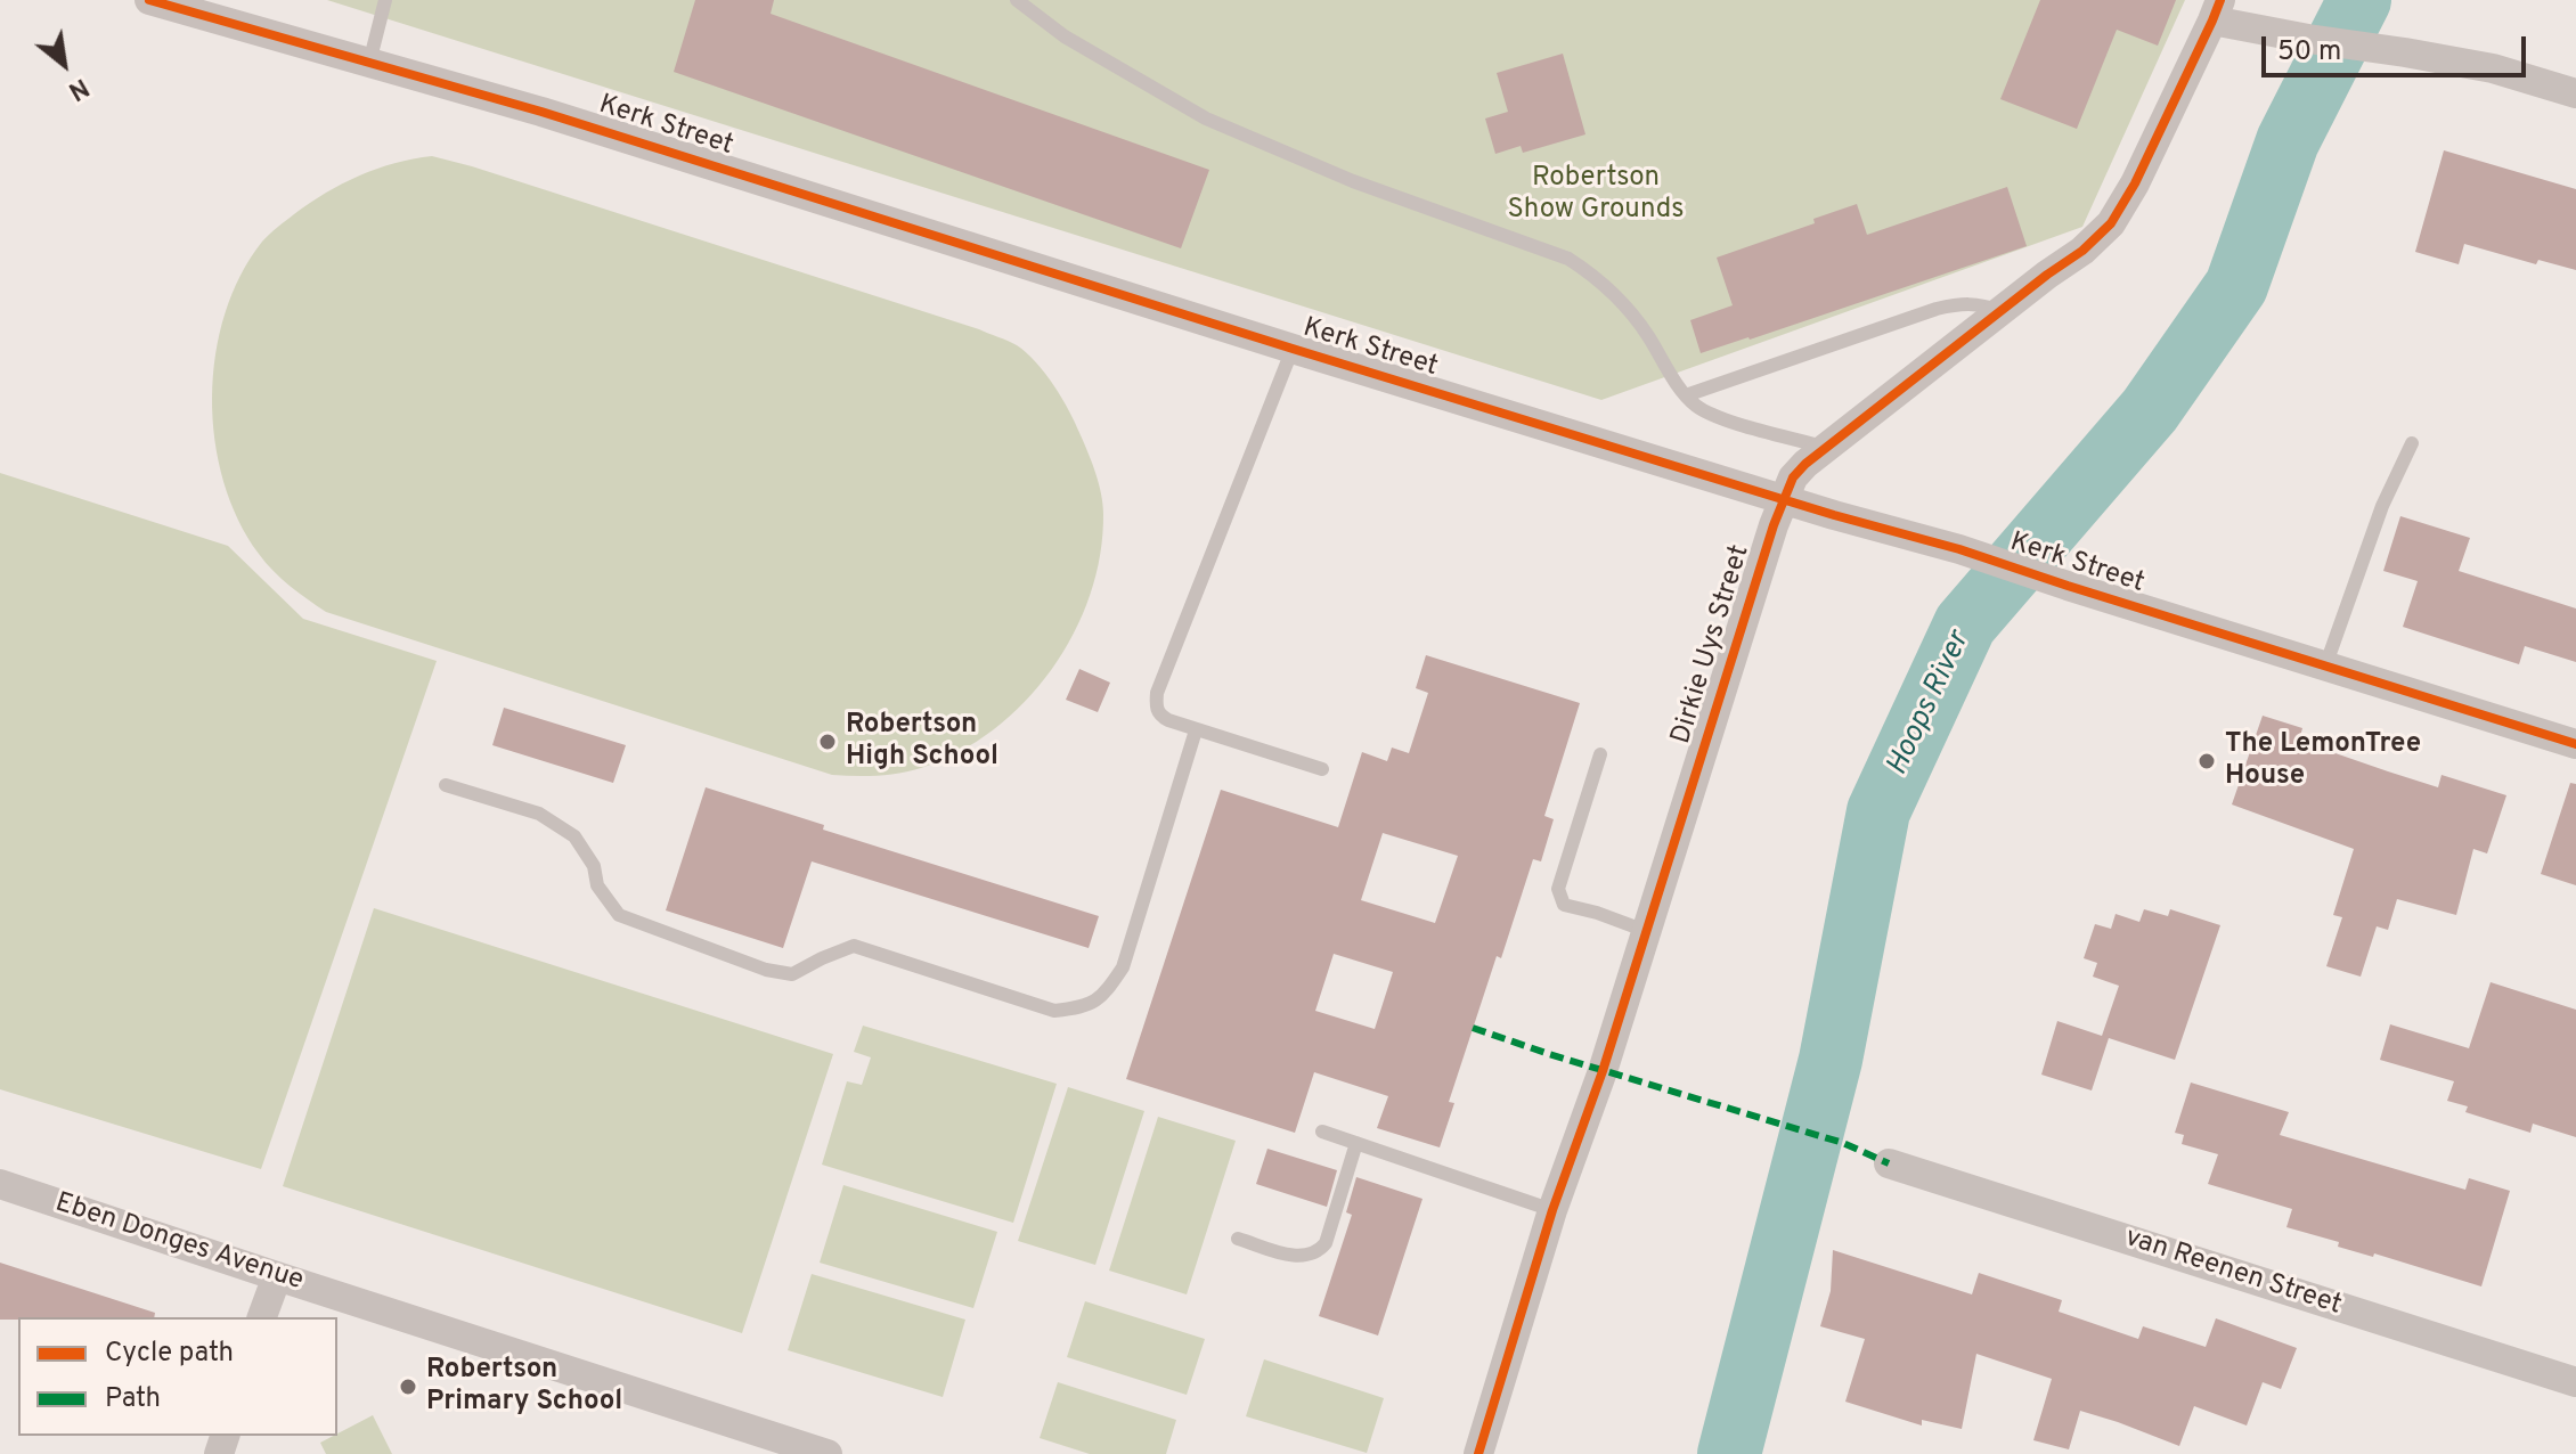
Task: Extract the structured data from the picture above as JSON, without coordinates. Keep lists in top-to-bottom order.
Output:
{
  "streets": {
    "street": [
      "Kerk Street",
      "Dirkie Uys Street",
      "Eben Donges Avenue",
      "van Reenen Street"
    ]
  },
  "crossings": [
    ["Kerk Street", "Dirkie Uys Street"]
  ],
  "water": ["Hoops River"],
  "parks": ["Robertson Show Grounds"],
  "places": ["Robertson High School", "The LemonTree House", "Robertson Primary School"],
  "legend": ["Cycle path", "Path"],
  "scale_bar": "50 m",
  "north": "bottom right"
}
